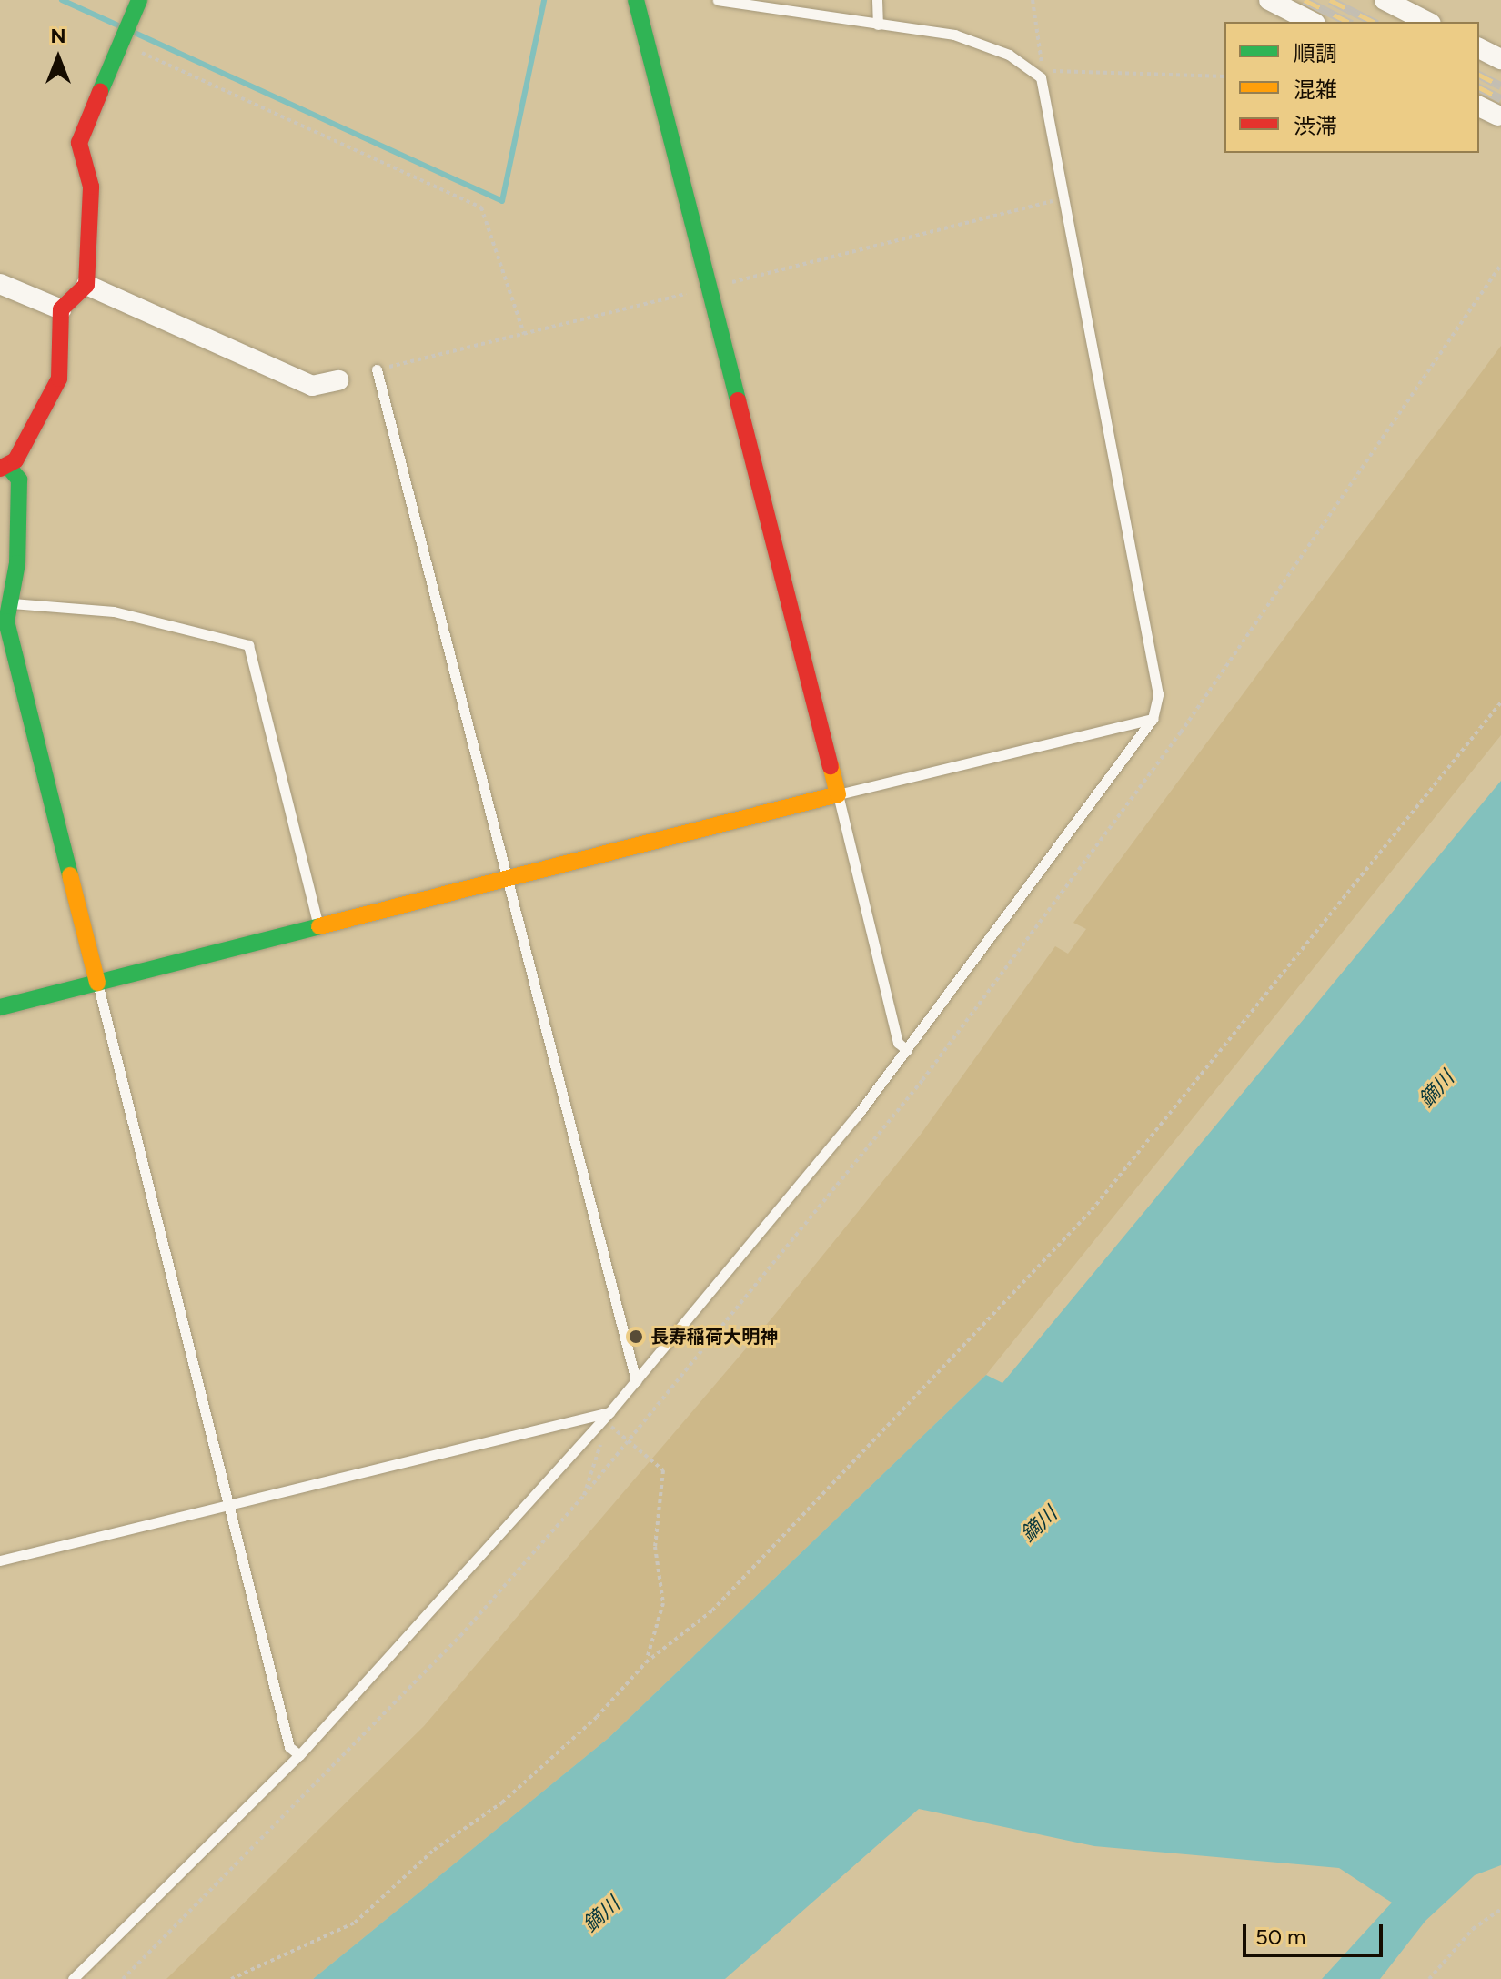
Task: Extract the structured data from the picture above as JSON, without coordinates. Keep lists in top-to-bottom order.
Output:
{
  "water": ["鏑川"],
  "places": ["長寿稲荷大明神"],
  "legend": ["順調", "混雑", "渋滞"],
  "scale_bar": "50 m",
  "north": "top"
}
